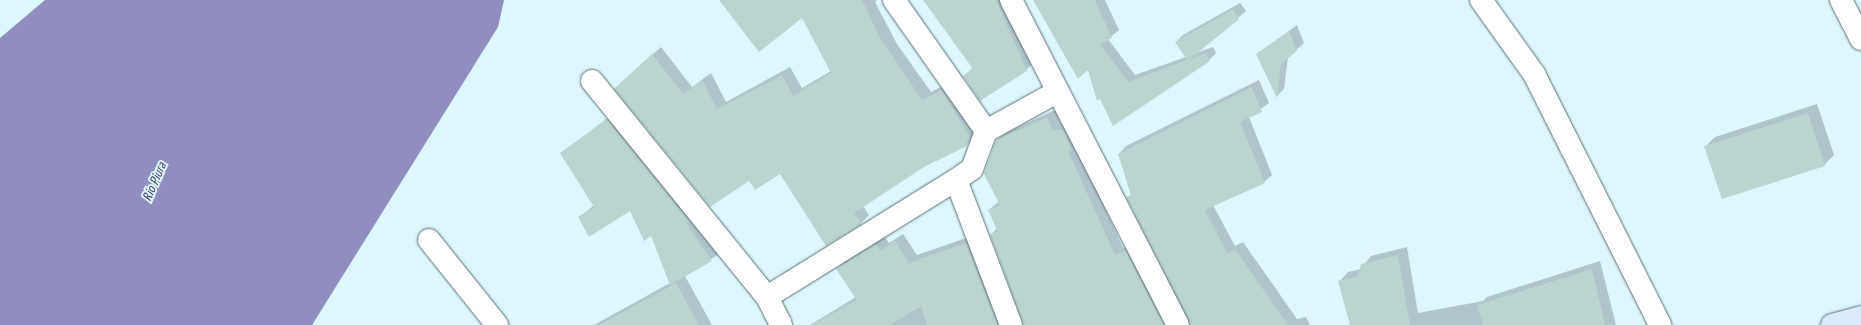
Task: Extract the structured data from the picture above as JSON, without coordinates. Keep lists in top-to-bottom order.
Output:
{
  "water": ["Río Piura"]
}
